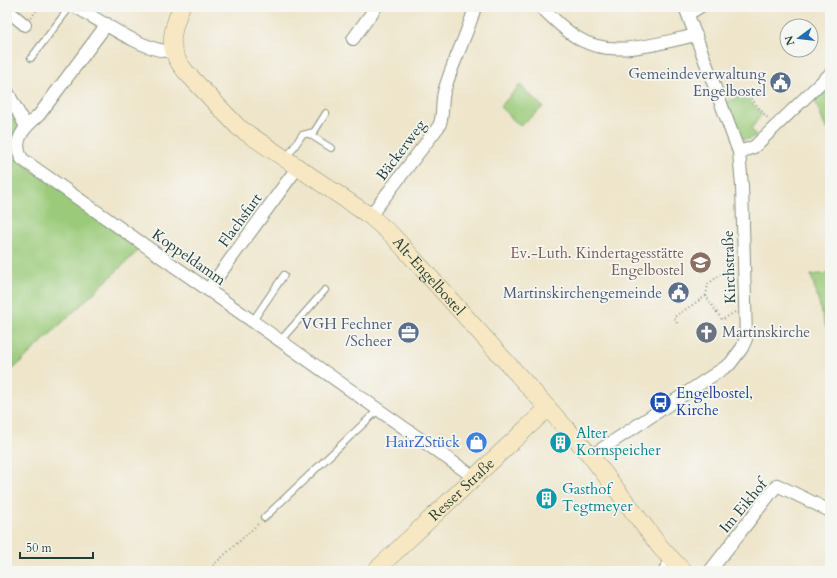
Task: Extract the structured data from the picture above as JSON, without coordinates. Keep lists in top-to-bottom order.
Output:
{
  "streets": {
    "street": [
      "Bäckerweg",
      "Flachsfurt",
      "Koppeldamm",
      "Kirchstraße",
      "Alt-Engelbostel",
      "Resser Straße",
      "Im Eikhof"
    ]
  },
  "crossings": [
    ["Bäckerweg", "Alt-Engelbostel"],
    ["Flachsfurt", "Koppeldamm"],
    ["Flachsfurt", "Alt-Engelbostel"],
    ["Koppeldamm", "Resser Straße"],
    ["Kirchstraße", "Alt-Engelbostel"],
    ["Alt-Engelbostel", "Resser Straße"]
  ],
  "places": {
    "public building": ["Gemeindeverwaltung Engelbostel", "Martinskirchengemeinde"],
    "school or university": ["Ev.-Luth. Kindertagesstätte Engelbostel"],
    "church": ["Martinskirche"],
    "office": ["VGH Fechner /Scheer"],
    "bus stop": ["Engelbostel, Kirche"],
    "shop": ["HairZStück"],
    "building": ["Alter Kornspeicher", "Gasthof Tegtmeyer"]
  },
  "scale_bar": "50 m",
  "north": "left"
}
